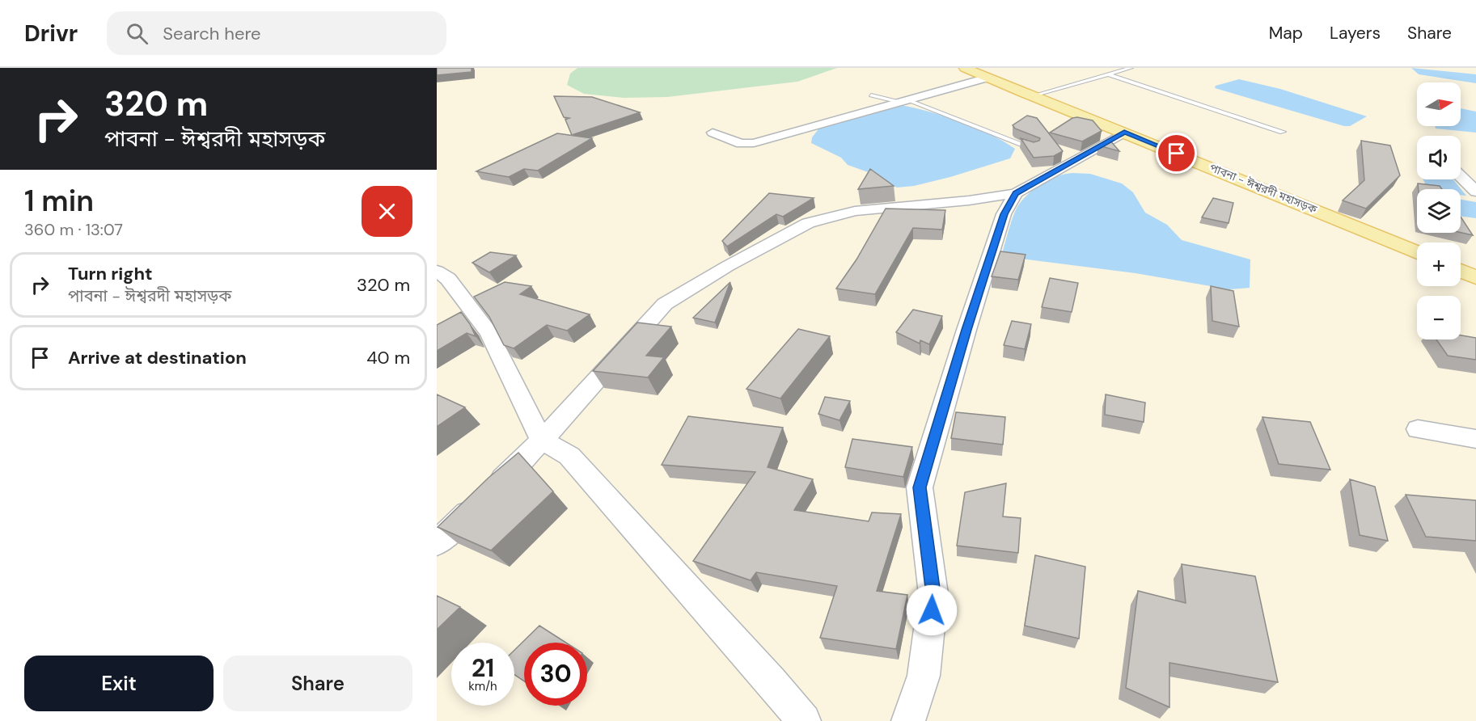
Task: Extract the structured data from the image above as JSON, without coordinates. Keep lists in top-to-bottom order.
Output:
{
  "streets": {
    "main road": ["পাবনা - ঈশ্বরদী মহাসড়ক"]
  },
  "north": "right",
  "page": {
    "header": "Drivr",
    "search": "Search here",
    "nav": ["Map", "Layers", "Share"],
    "turn": ["320 m", "পাবনা - ঈশ্বরদী মহাসড়ক"],
    "map_buttons": ["+", "−"],
    "heading": ["1 min", "360 m · 13:07"],
    "list": [
      {
        "name": "Turn right",
        "note": "পাবনা - ঈশ্বরদী মহাসড়ক",
        "value": "320 m"
      },
      {
        "name": "Arrive at destination",
        "value": "40 m"
      }
    ],
    "speed": "21 km/h",
    "limit": "30",
    "buttons": ["Exit", "Share"]
  }
}
